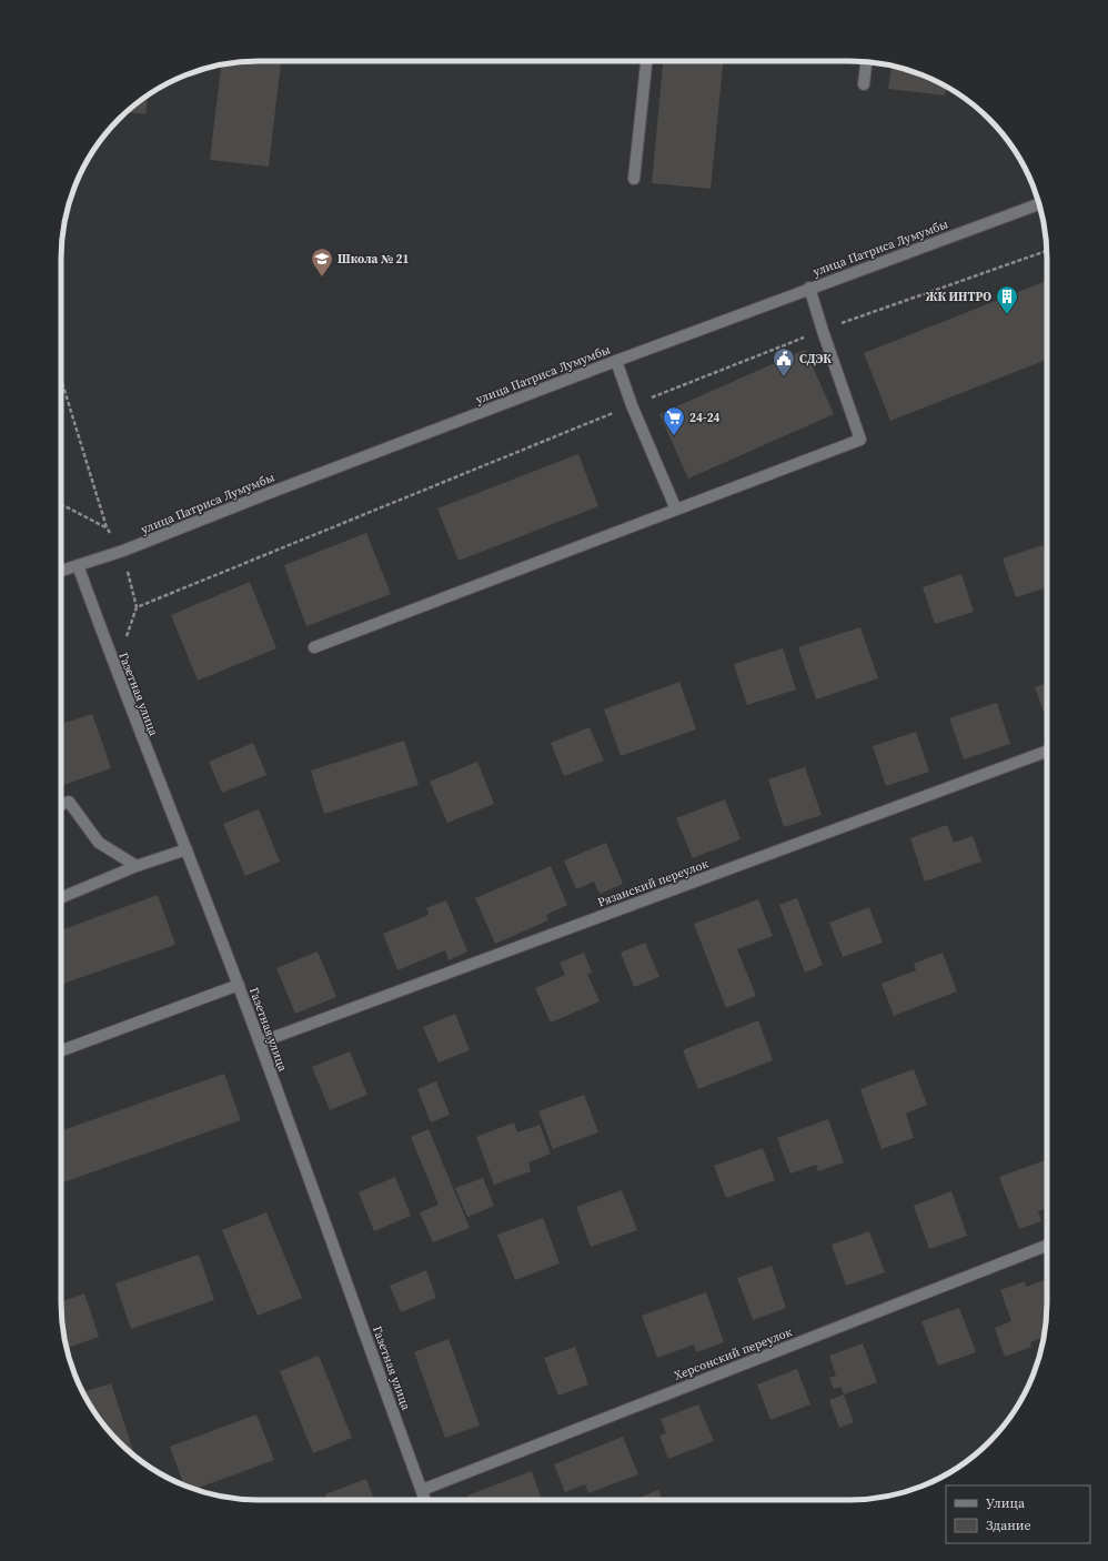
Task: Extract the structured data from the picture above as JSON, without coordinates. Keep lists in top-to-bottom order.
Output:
{
  "streets": {
    "street": [
      "улица Патриса Лумумбы",
      "Газетная улица",
      "Рязанский переулок",
      "Херсонский переулок"
    ]
  },
  "crossings": [
    ["улица Патриса Лумумбы", "Газетная улица"],
    ["Газетная улица", "Рязанский переулок"],
    ["Газетная улица", "Херсонский переулок"]
  ],
  "places": {
    "school or university": ["Школа № 21"],
    "building": ["ЖК ИНТРО"],
    "public building": ["СДЭК"],
    "supermarket": ["24-24"]
  },
  "legend": ["Улица", "Здание"]
}
